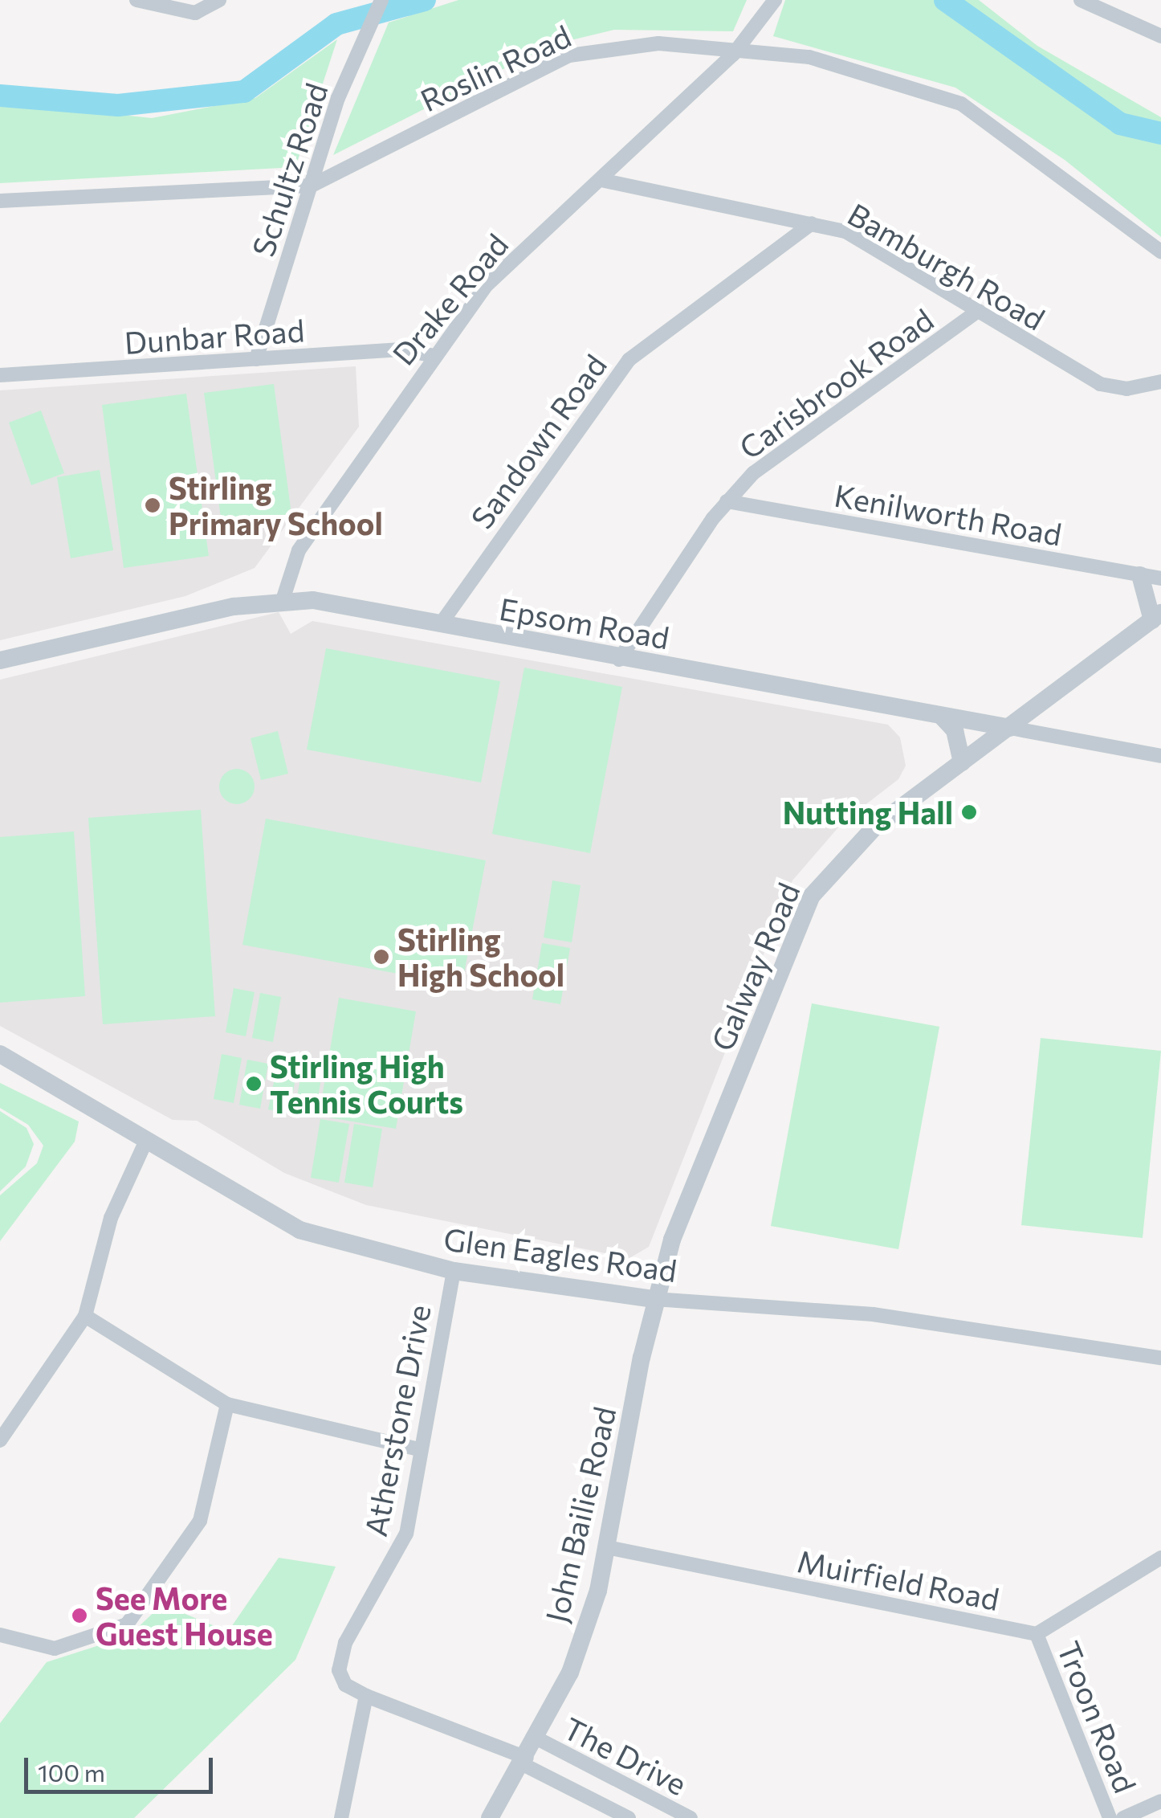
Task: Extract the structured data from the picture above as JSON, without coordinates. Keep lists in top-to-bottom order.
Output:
{
  "streets": {
    "street": [
      "Roslin Road",
      "Schultz Road",
      "Bamburgh Road",
      "Drake Road",
      "Dunbar Road",
      "Carisbrook Road",
      "Sandown Road",
      "Kenilworth Road",
      "Epsom Road",
      "Galway Road",
      "Glen Eagles Road",
      "Atherstone Drive",
      "John Bailie Road",
      "Muirfield Road",
      "Troon Road",
      "The Drive"
    ]
  },
  "crossings": [
    ["Roslin Road", "Schultz Road"],
    ["Roslin Road", "Drake Road"],
    ["Schultz Road", "Dunbar Road"],
    ["Bamburgh Road", "Drake Road"],
    ["Bamburgh Road", "Carisbrook Road"],
    ["Bamburgh Road", "Sandown Road"],
    ["Drake Road", "Dunbar Road"],
    ["Drake Road", "Epsom Road"],
    ["Carisbrook Road", "Kenilworth Road"],
    ["Carisbrook Road", "Epsom Road"],
    ["Sandown Road", "Epsom Road"],
    ["Epsom Road", "Galway Road"],
    ["Galway Road", "Glen Eagles Road"],
    ["Galway Road", "John Bailie Road"],
    ["Glen Eagles Road", "Atherstone Drive"],
    ["Glen Eagles Road", "John Bailie Road"],
    ["Atherstone Drive", "The Drive"],
    ["John Bailie Road", "Muirfield Road"],
    ["John Bailie Road", "The Drive"],
    ["Muirfield Road", "Troon Road"]
  ],
  "places": [
    "Stirling Primary School",
    "Nutting Hall",
    "Stirling High School",
    "Stirling High Tennis Courts",
    "See More Guest House"
  ],
  "scale_bar": "100 m"
}
